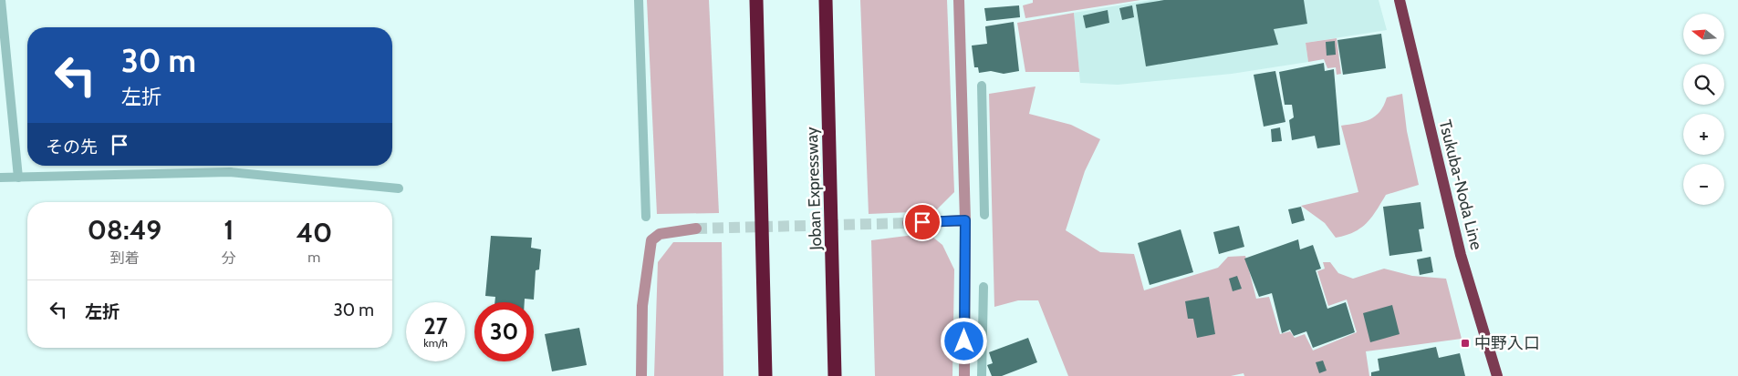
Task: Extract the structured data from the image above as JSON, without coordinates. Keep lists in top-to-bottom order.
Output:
{
  "streets": {
    "highway": ["Joban Expressway"],
    "main road": ["Tsukuba-Noda Line"]
  },
  "places": {
    "transit": ["中野入口"]
  },
  "north": "left",
  "page": {
    "map_buttons": ["+", "−"],
    "turn": ["30 m", "左折"],
    "then": "その先",
    "eta": [
      "08:49",
      "到着",
      "1",
      "分",
      "40",
      "m"
    ],
    "list": [
      {
        "name": "左折",
        "value": "30 m"
      }
    ],
    "speed": "27 km/h",
    "limit": "30"
  }
}
